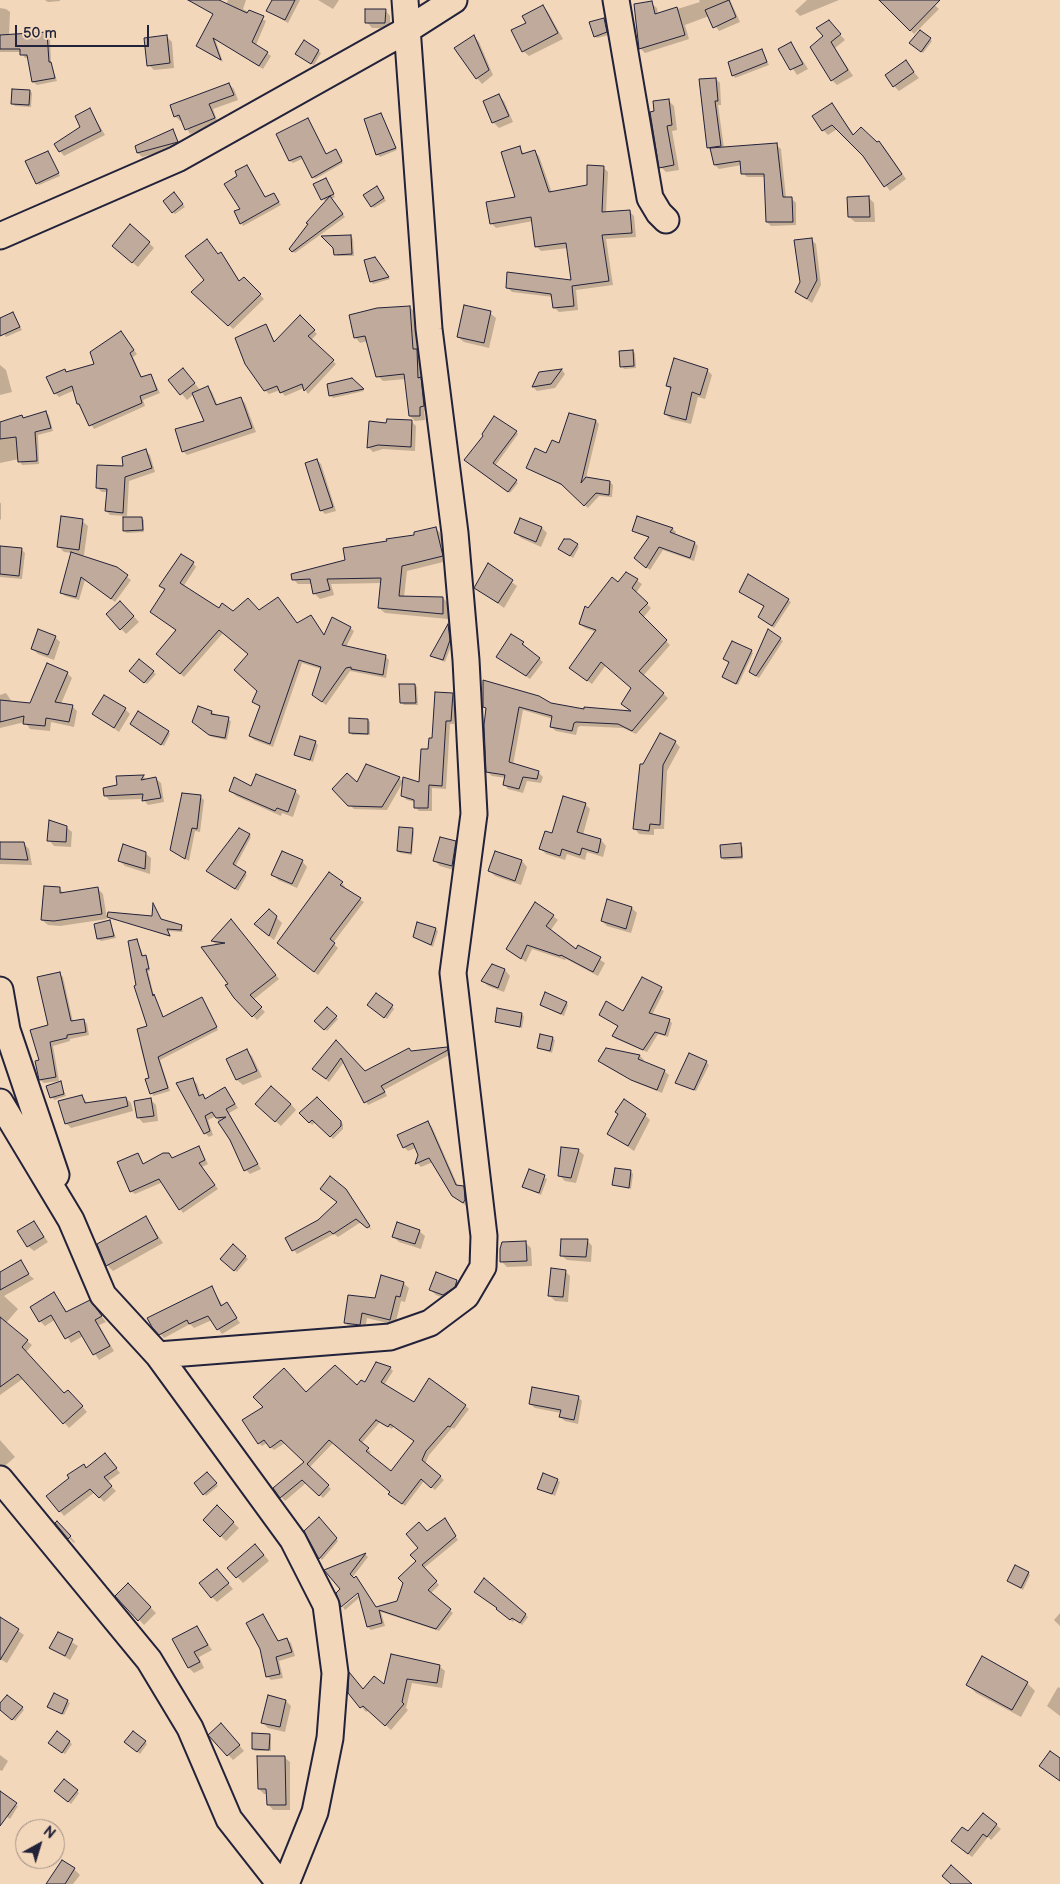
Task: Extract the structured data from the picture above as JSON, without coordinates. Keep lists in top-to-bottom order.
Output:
{
  "scale_bar": "50 m",
  "north": "top right"
}
